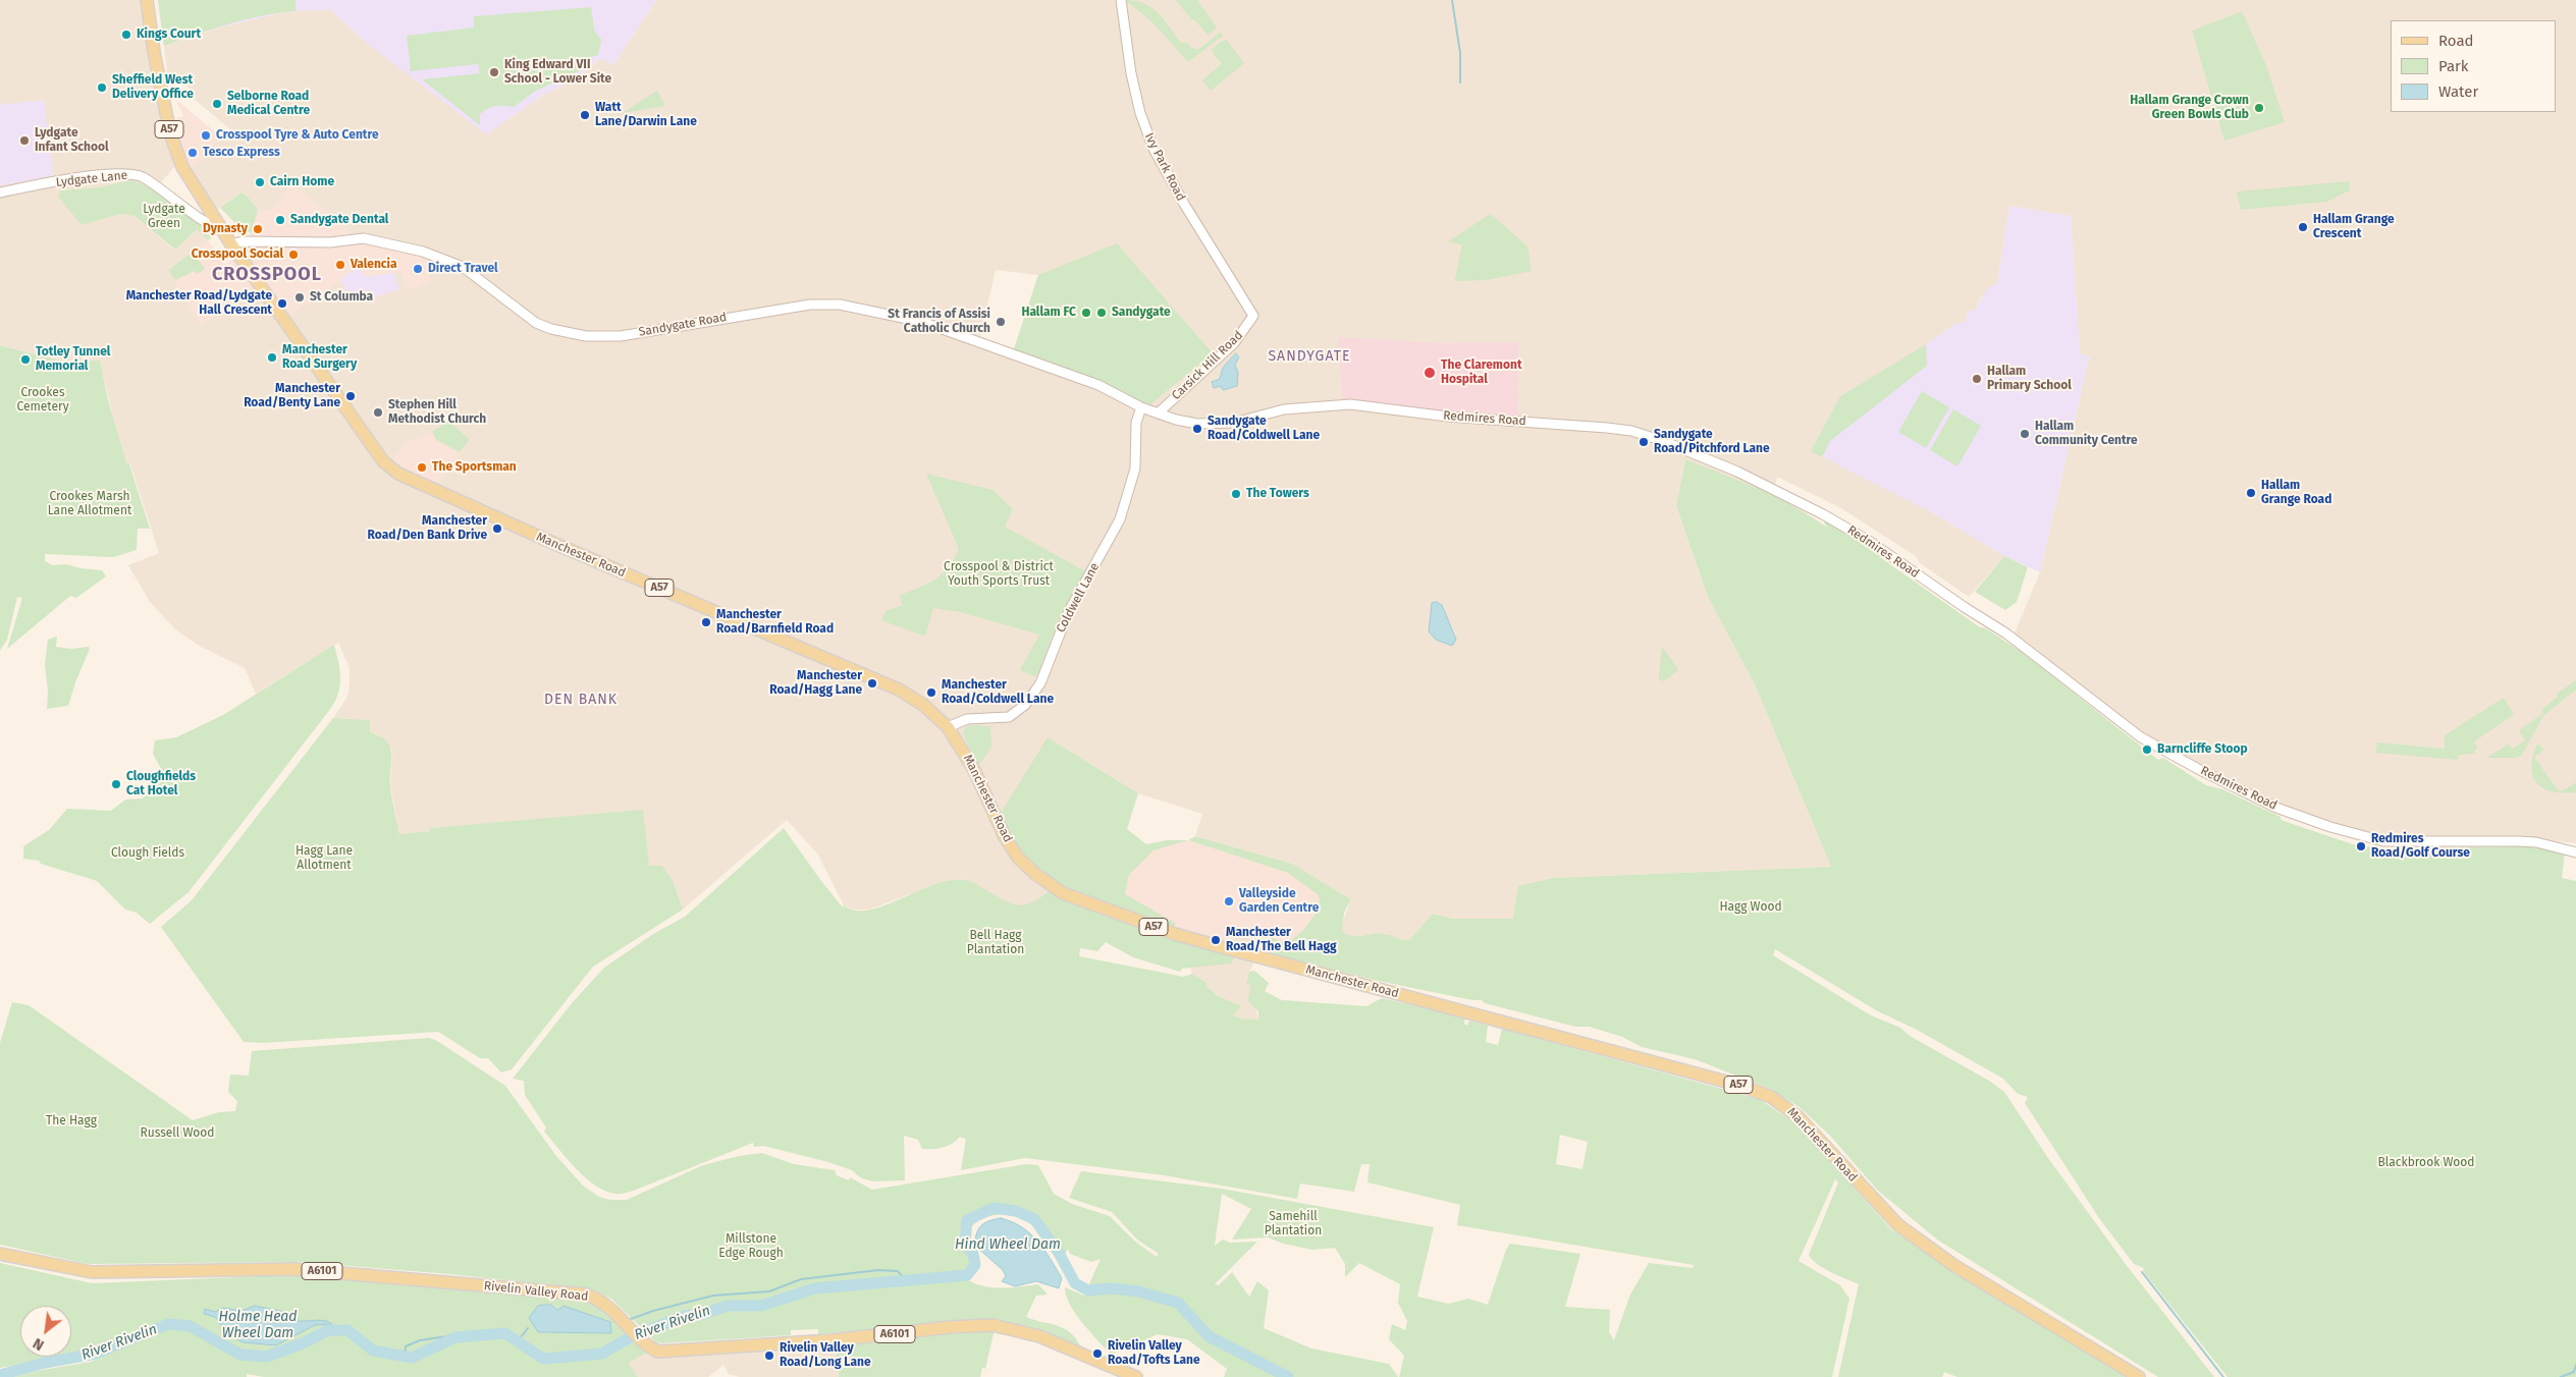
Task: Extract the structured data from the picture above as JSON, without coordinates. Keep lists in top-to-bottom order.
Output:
{
  "streets": {
    "main road": [
      "A57",
      "Manchester Road",
      "A6101",
      "Rivelin Valley Road"
    ],
    "street": [
      "Ivy Park Road",
      "Lydgate Lane",
      "Sandygate Road",
      "Carsick Hill Road",
      "Redmires Road",
      "Coldwell Lane"
    ]
  },
  "crossings": [
    ["Ivy Park Road", "Carsick Hill Road"],
    ["Lydgate Lane", "Manchester Road"],
    ["Sandygate Road", "Redmires Road"],
    ["Sandygate Road", "Manchester Road"],
    ["Sandygate Road", "Coldwell Lane"],
    ["Carsick Hill Road", "Redmires Road"],
    ["Redmires Road", "Coldwell Lane"],
    ["Manchester Road", "Coldwell Lane"]
  ],
  "districts": ["CROSSPOOL", "SANDYGATE", "DEN BANK"],
  "water": ["Hind Wheel Dam", "Holme Head Wheel Dam", "River Rivelin"],
  "parks": [
    "Lydgate Green",
    "Crookes Cemetery",
    "Crookes Marsh Lane Allotment",
    "Crosspool & District Youth Sports Trust",
    "Hagg Lane Allotment",
    "Clough Fields",
    "Hagg Wood",
    "Bell Hagg Plantation",
    "The Hagg",
    "Russell Wood",
    "Blackbrook Wood",
    "Samehill Plantation",
    "Millstone Edge Rough"
  ],
  "places": [
    "Kings Court",
    "King Edward VII School - Lower Site",
    "Sheffield West Delivery Office",
    "Selborne Road Medical Centre",
    "Hallam Grange Crown Green Bowls Club",
    "Watt Lane/Darwin Lane",
    "Crosspool Tyre & Auto Centre",
    "Lydgate Infant School",
    "Tesco Express",
    "Cairn Home",
    "Sandygate Dental",
    "Hallam Grange Crescent",
    "Dynasty",
    "Crosspool Social",
    "Valencia",
    "Direct Travel",
    "St Columba",
    "Manchester Road/Lydgate Hall Crescent",
    "Hallam FC",
    "Sandygate",
    "St Francis of Assisi Catholic Church",
    "Manchester Road Surgery",
    "Totley Tunnel Memorial",
    "The Claremont Hospital",
    "Hallam Primary School",
    "Manchester Road/Benty Lane",
    "Stephen Hill Methodist Church",
    "Sandygate Road/Coldwell Lane",
    "Hallam Community Centre",
    "Sandygate Road/Pitchford Lane",
    "The Sportsman",
    "Hallam Grange Road",
    "The Towers",
    "Manchester Road/Den Bank Drive",
    "Manchester Road/Barnfield Road",
    "Manchester Road/Hagg Lane",
    "Manchester Road/Coldwell Lane",
    "Barncliffe Stoop",
    "Cloughfields Cat Hotel",
    "Redmires Road/Golf Course",
    "Valleyside Garden Centre",
    "Manchester Road/The Bell Hagg",
    "Rivelin Valley Road/Tofts Lane",
    "Rivelin Valley Road/Long Lane"
  ],
  "legend": ["Road", "Park", "Water"],
  "north": "bottom left"
}
